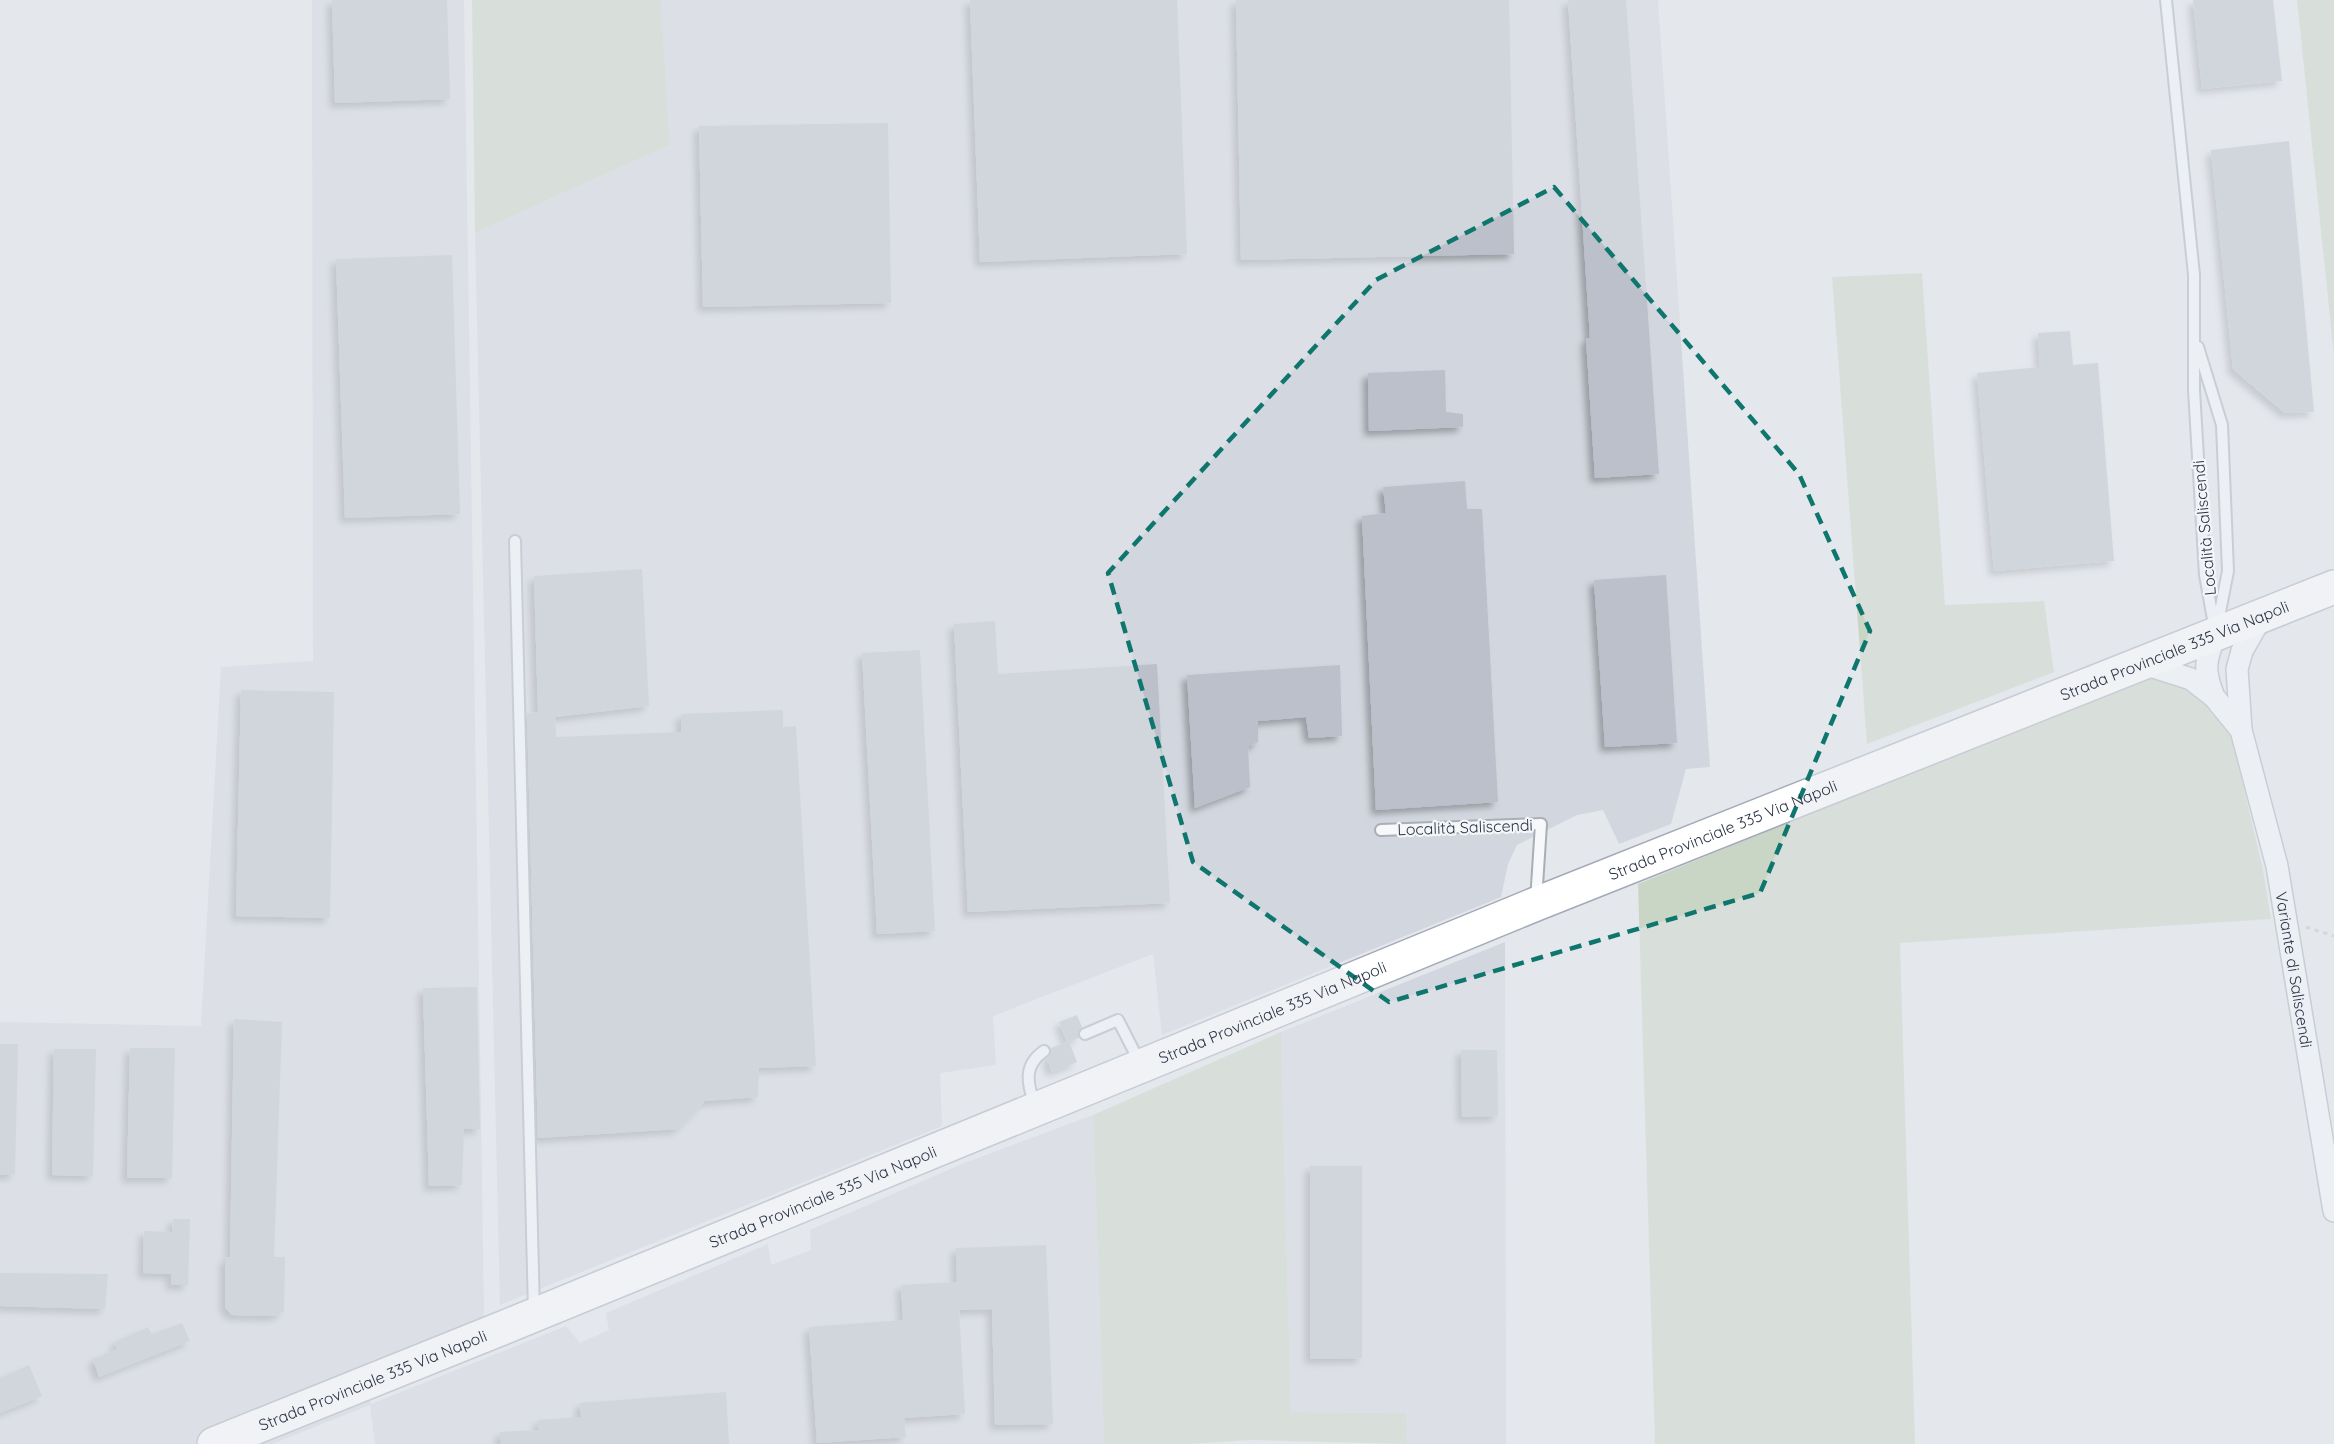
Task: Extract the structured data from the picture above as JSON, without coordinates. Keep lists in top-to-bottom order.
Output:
{
  "streets": {
    "main road": ["Strada Provinciale 335 Via Napoli"],
    "street": ["Variante di Saliscendi"],
    "lane": ["Località Saliscendi"]
  },
  "crossings": [
    ["Località Saliscendi", "Strada Provinciale 335 Via Napoli"]
  ]
}
